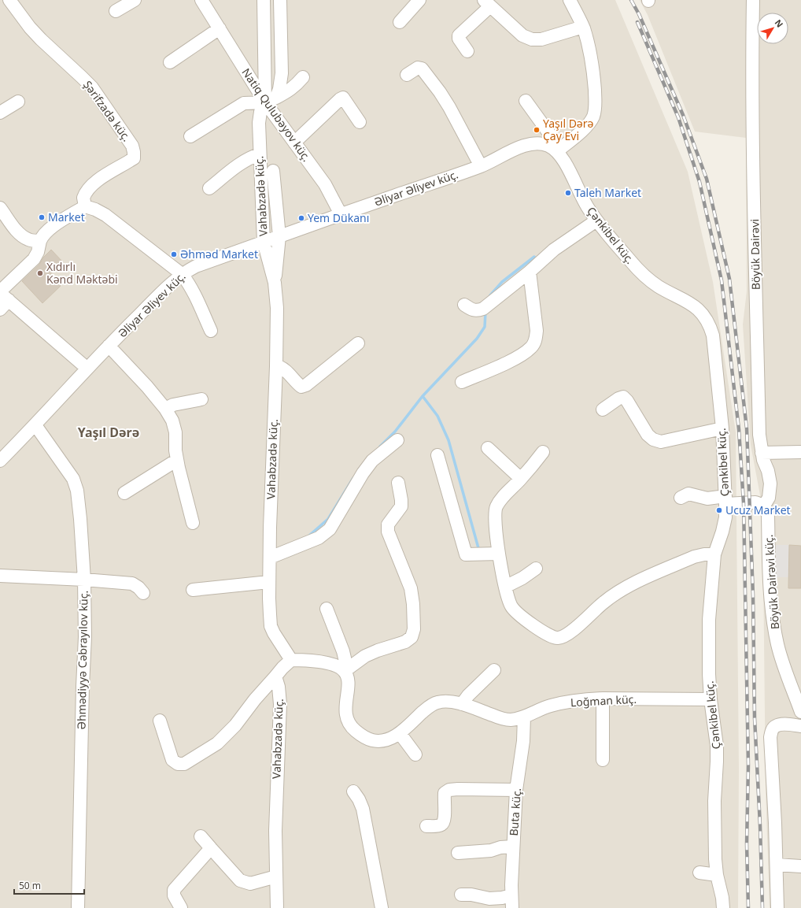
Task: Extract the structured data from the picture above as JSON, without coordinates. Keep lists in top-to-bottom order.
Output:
{
  "streets": {
    "street": [
      "Şərifzadə küç.",
      "Natiq Qulubəyov küç.",
      "Əliyar Əliyev küç.",
      "Vahabzadə küç.",
      "Çənkibel küç.",
      "Böyük Dairəvi",
      "Böyük Dairəvi küç.",
      "Əhmədiyyə Cəbrayılov küç.",
      "Loğman küç.",
      "Buta küç."
    ]
  },
  "crossings": [
    ["Natiq Qulubəyov küç.", "Əliyar Əliyev küç."],
    ["Natiq Qulubəyov küç.", "Vahabzadə küç."],
    ["Əliyar Əliyev küç.", "Vahabzadə küç."],
    ["Əliyar Əliyev küç.", "Çənkibel küç."],
    ["Əliyar Əliyev küç.", "Əhmədiyyə Cəbrayılov küç."],
    ["Çənkibel küç.", "Loğman küç."],
    ["Böyük Dairəvi", "Böyük Dairəvi küç."],
    ["Loğman küç.", "Buta küç."]
  ],
  "districts": ["Yaşıl Dərə"],
  "places": [
    "Yaşıl Dərə Çay Evi",
    "Taleh Market",
    "Market",
    "Yem Dükanı",
    "Əhməd Market",
    "Xıdırlı Kənd Məktəbi",
    "Ucuz Market"
  ],
  "scale_bar": "50 m",
  "north": "top right"
}
